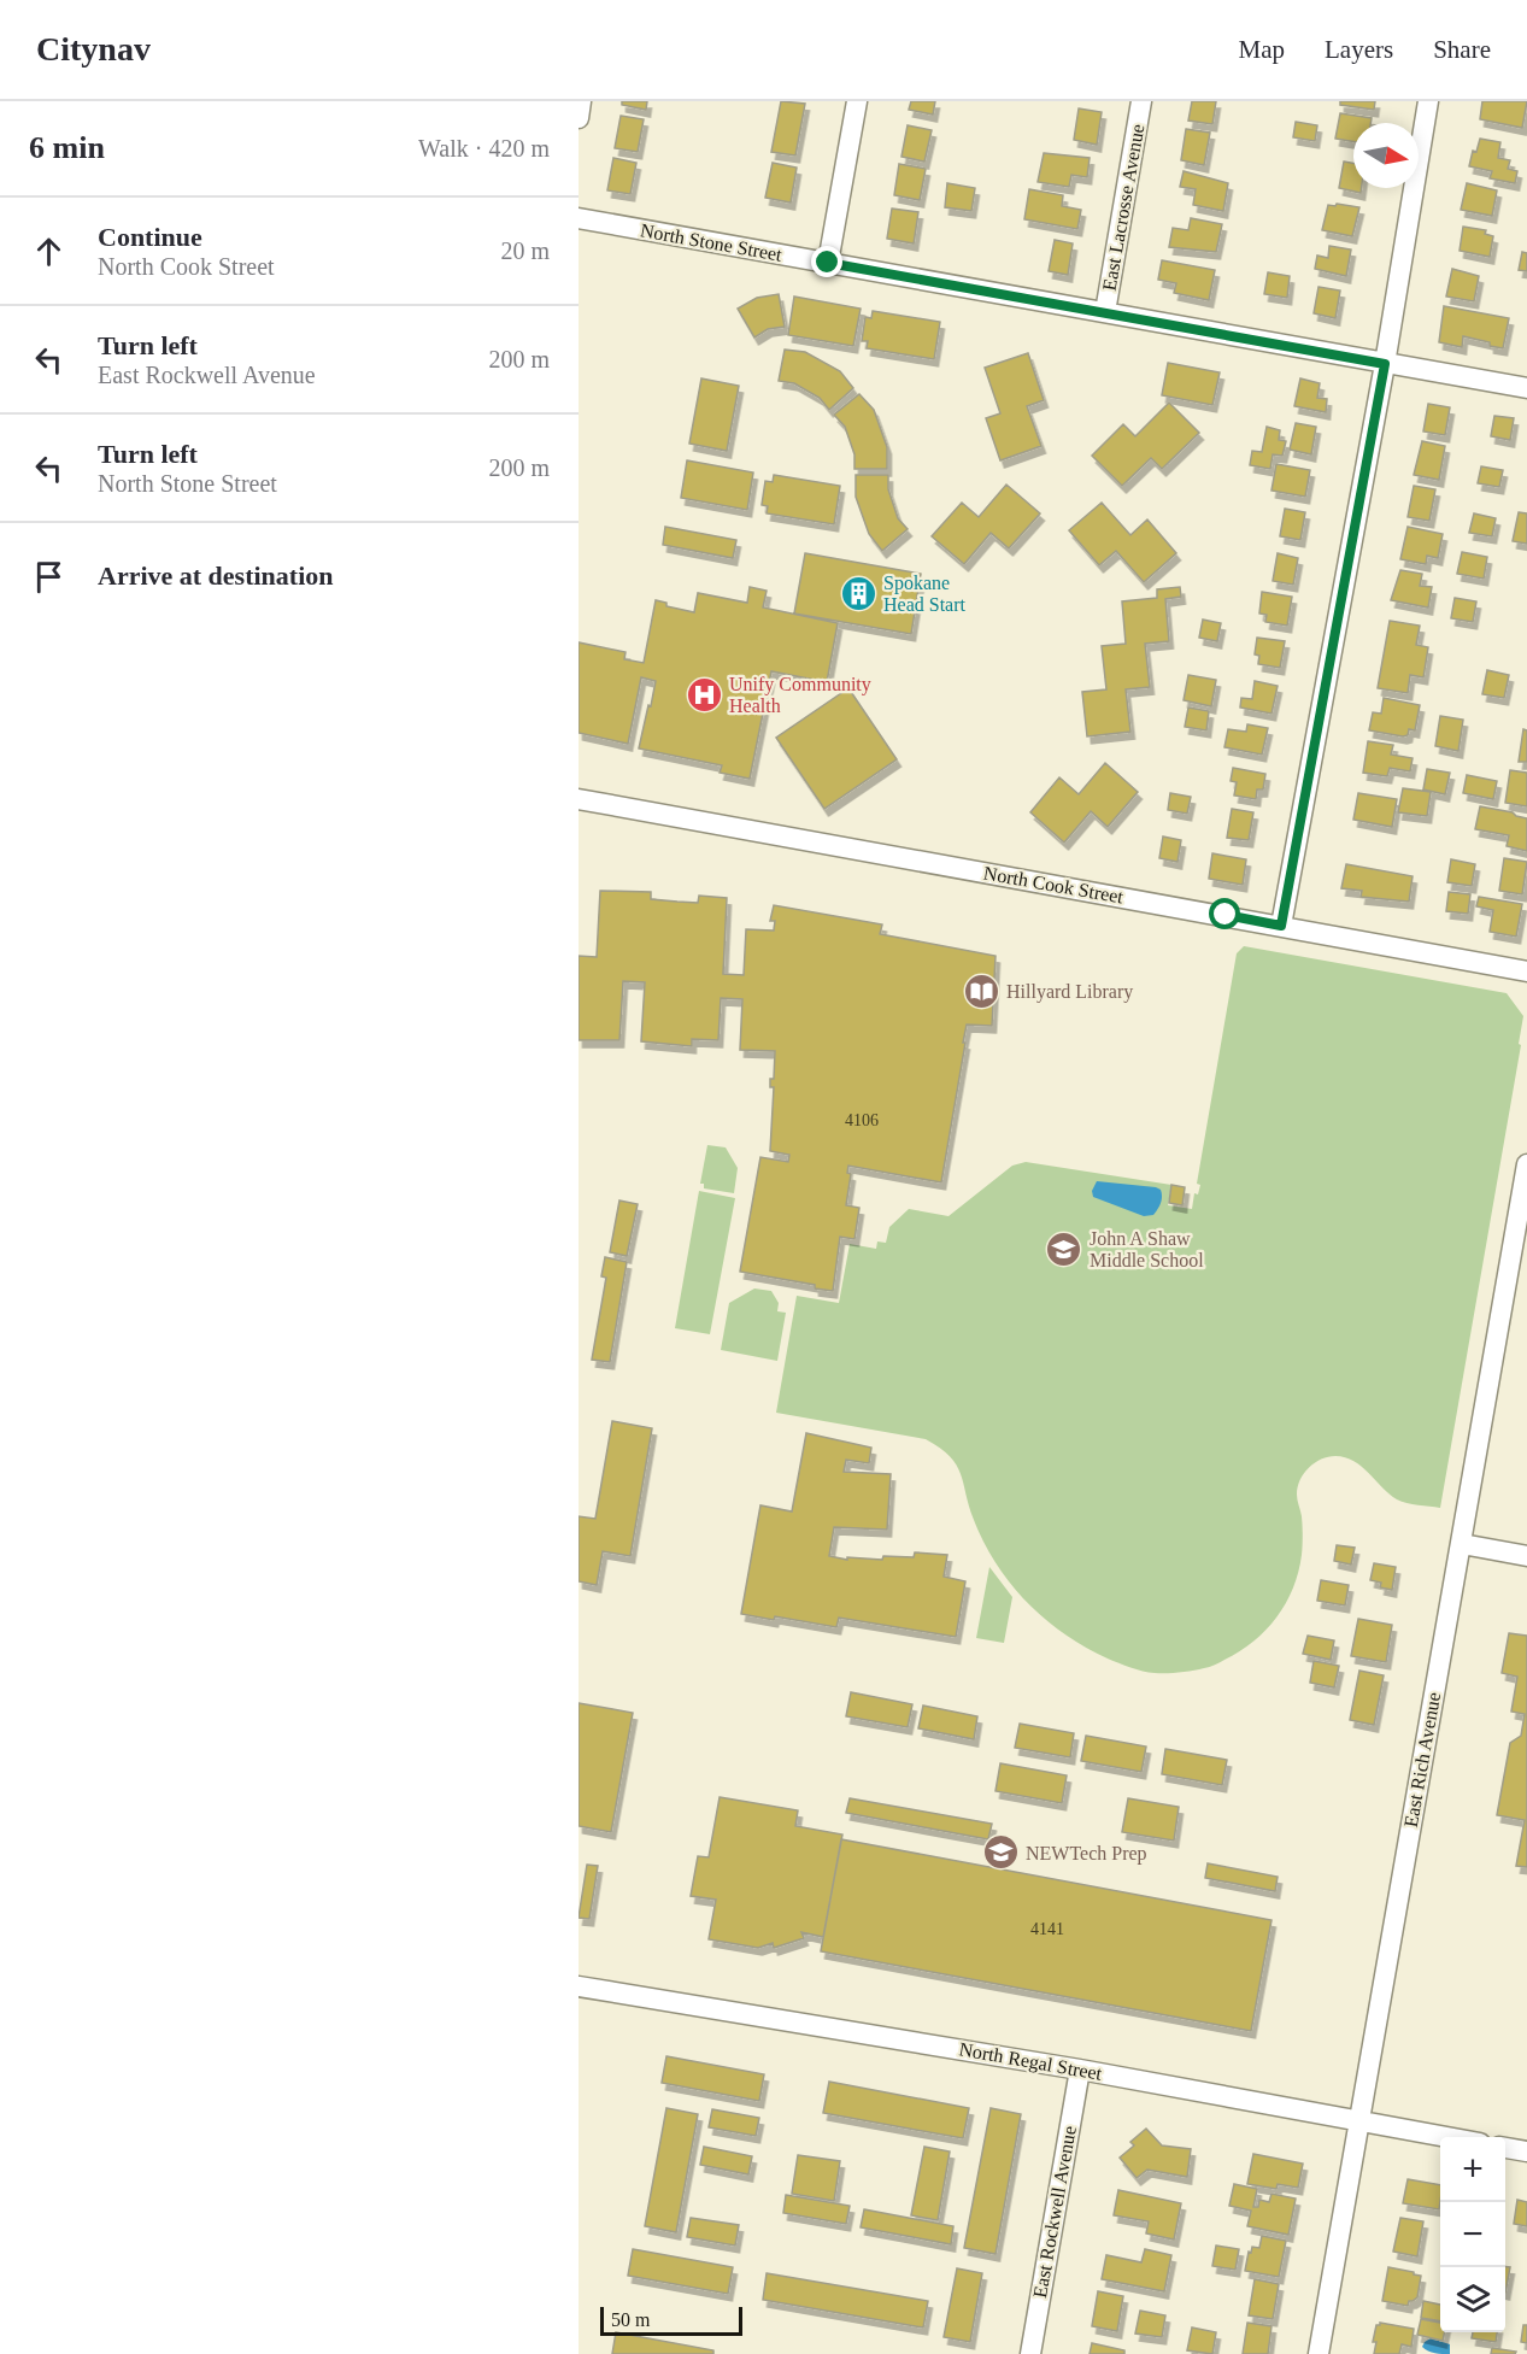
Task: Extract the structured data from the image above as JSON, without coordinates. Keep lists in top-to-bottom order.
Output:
{
  "streets": {
    "street": [
      "East Lacrosse Avenue",
      "North Stone Street",
      "North Cook Street",
      "East Rich Avenue",
      "North Regal Street",
      "East Rockwell Avenue"
    ]
  },
  "crossings": [
    ["East Lacrosse Avenue", "North Stone Street"],
    ["East Rich Avenue", "North Regal Street"],
    ["North Regal Street", "East Rockwell Avenue"]
  ],
  "places": {
    "building": ["Spokane Head Start"],
    "hospital": ["Unify Community Health"],
    "library": ["Hillyard Library"],
    "school or university": ["John A Shaw Middle School", "NEWTech Prep"]
  },
  "house_numbers": ["4106", "4141"],
  "scale_bar": "50 m",
  "north": "right",
  "page": {
    "header": "Citynav",
    "nav": ["Map", "Layers", "Share"],
    "heading": ["6 min", "Walk · 420 m"],
    "list": [
      ["Continue", "North Cook Street", "20 m"],
      ["Turn left", "East Rockwell Avenue", "200 m"],
      ["Turn left", "North Stone Street", "200 m"],
      "Arrive at destination"
    ],
    "map_buttons": ["+", "−"],
    "scale": "50 m"
  }
}
